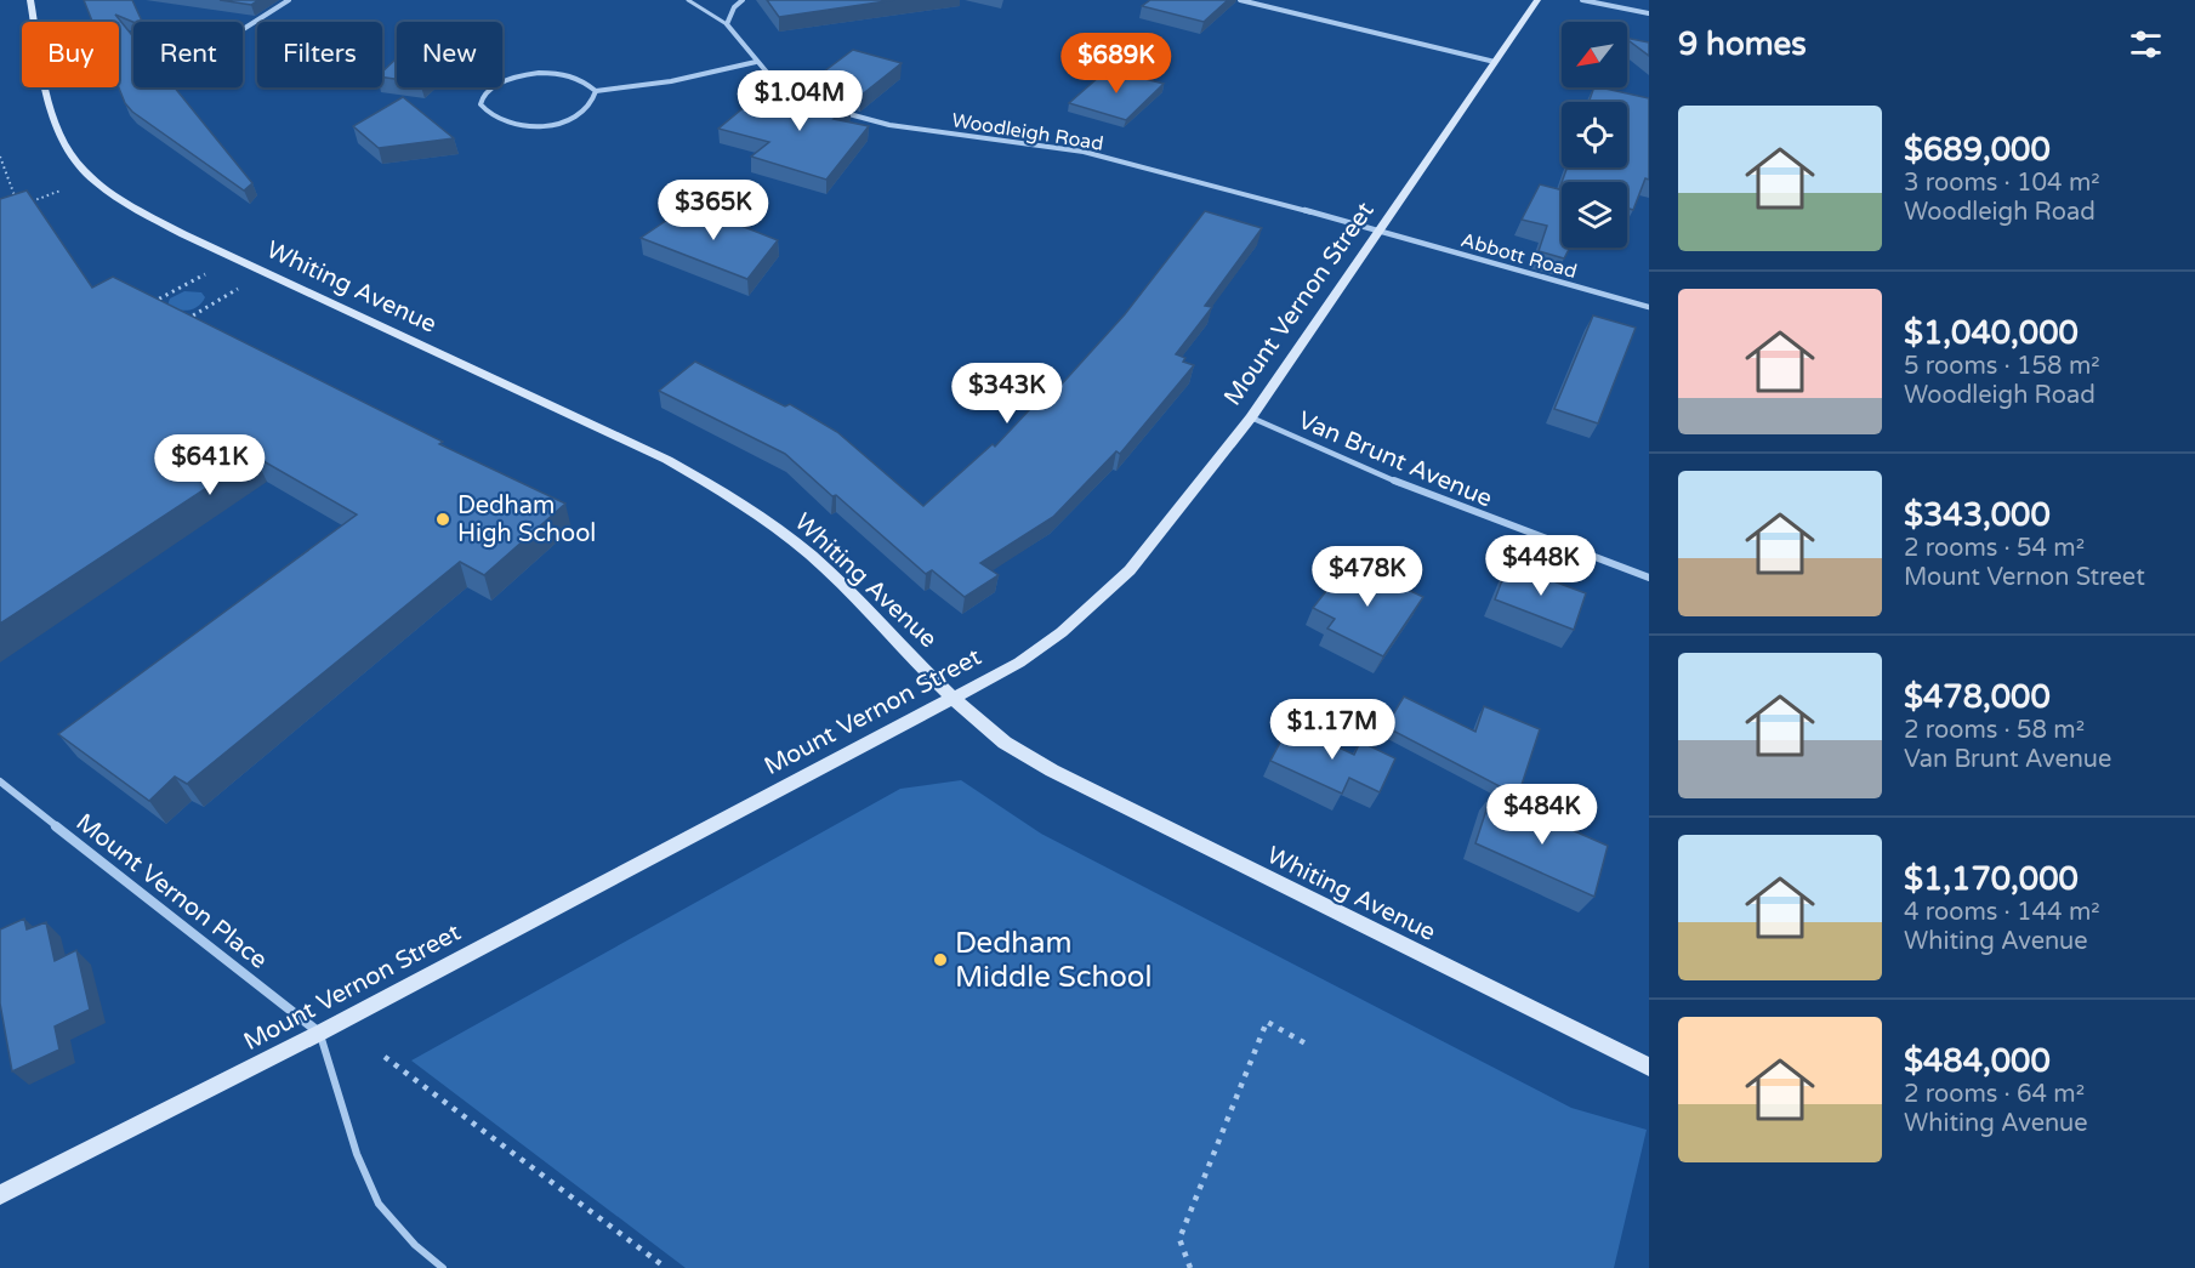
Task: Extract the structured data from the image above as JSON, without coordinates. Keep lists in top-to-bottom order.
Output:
{
  "streets": {
    "street": [
      "Woodleigh Road",
      "Abbott Road",
      "Whiting Avenue",
      "Mount Vernon Street",
      "Van Brunt Avenue",
      "Mount Vernon Place"
    ]
  },
  "crossings": [
    ["Woodleigh Road", "Abbott Road"],
    ["Woodleigh Road", "Mount Vernon Street"],
    ["Abbott Road", "Mount Vernon Street"],
    ["Whiting Avenue", "Mount Vernon Street"],
    ["Mount Vernon Street", "Van Brunt Avenue"],
    ["Mount Vernon Street", "Mount Vernon Place"]
  ],
  "places": ["Dedham High School", "Dedham Middle School"],
  "north": "bottom left",
  "page": {
    "heading": "9 homes",
    "chip": [
      "Buy",
      "Rent",
      "Filters",
      "New"
    ],
    "price": [
      "$689K",
      "$1.04M",
      "$365K",
      "$343K",
      "$641K",
      "$448K",
      "$478K",
      "$1.17M",
      "$484K"
    ],
    "list": [
      {
        "name": "$689,000",
        "note": "3 rooms · 104 m² · Woodleigh Road"
      },
      {
        "name": "$1,040,000",
        "note": "5 rooms · 158 m² · Woodleigh Road"
      },
      {
        "name": "$343,000",
        "note": "2 rooms · 54 m² · Mount Vernon Street"
      },
      {
        "name": "$478,000",
        "note": "2 rooms · 58 m² · Van Brunt Avenue"
      },
      {
        "name": "$1,170,000",
        "note": "4 rooms · 144 m² · Whiting Avenue"
      },
      {
        "name": "$484,000",
        "note": "2 rooms · 64 m² · Whiting Avenue"
      }
    ]
  }
}
